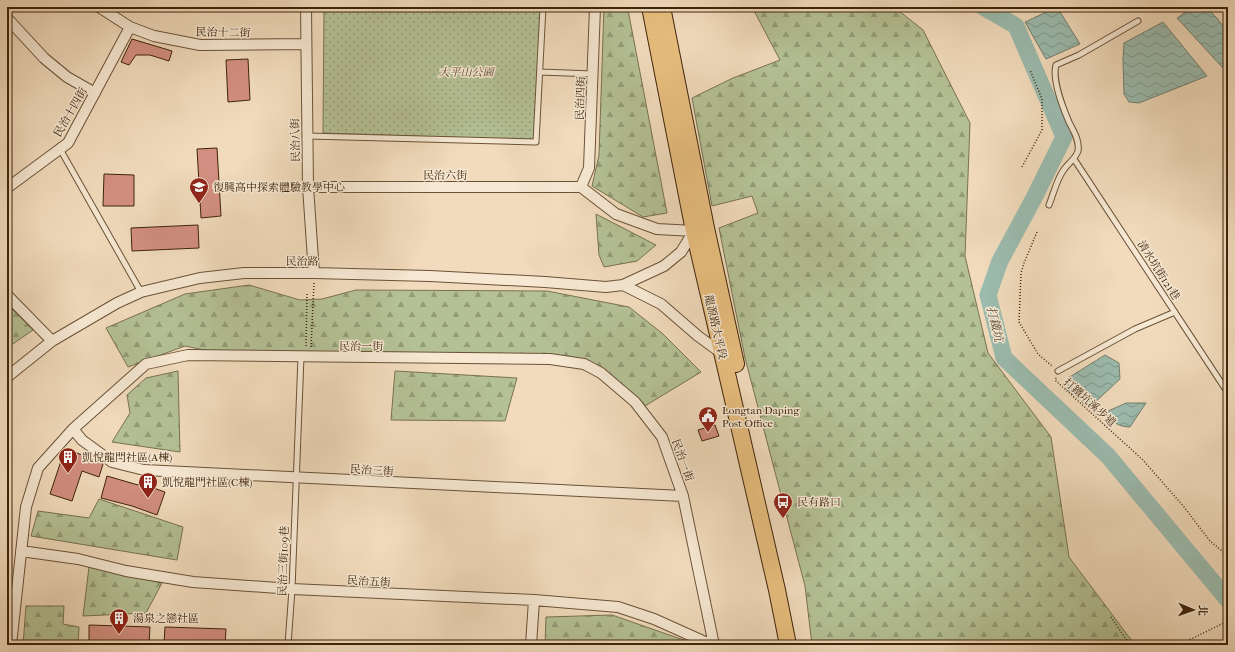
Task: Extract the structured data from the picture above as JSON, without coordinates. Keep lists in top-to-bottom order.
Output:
{
  "streets": {
    "main road": ["龍源路大平段"],
    "street": [
      "民治十二街",
      "民治四街",
      "民治十四街",
      "民治八街",
      "民治六街",
      "民治路",
      "民治一街",
      "民治三街",
      "民治五街"
    ],
    "lane": ["清水坑街121巷", "民治三街109巷"],
    "path": ["打鐵坑溪步道"]
  },
  "crossings": [
    ["民治十二街", "民治十四街"],
    ["民治十二街", "民治八街"],
    ["民治四街", "民治六街"],
    ["民治八街", "民治六街"],
    ["民治八街", "民治路"],
    ["民治一街", "民治三街"],
    ["民治一街", "民治三街109巷"],
    ["民治一街", "民治五街"],
    ["民治三街", "民治三街109巷"],
    ["民治三街109巷", "民治五街"]
  ],
  "water": ["打鐵坑"],
  "parks": ["大平山公園"],
  "places": {
    "school or university": ["復興高中探索體驗教學中心"],
    "public building": ["Longtan Daping Post Office"],
    "building": ["凱悅龍門社區(A棟)", "凱悅龍門社區(C棟)", "湯泉之戀社區"],
    "bus stop": ["民有路口"]
  },
  "north": "right"
}
